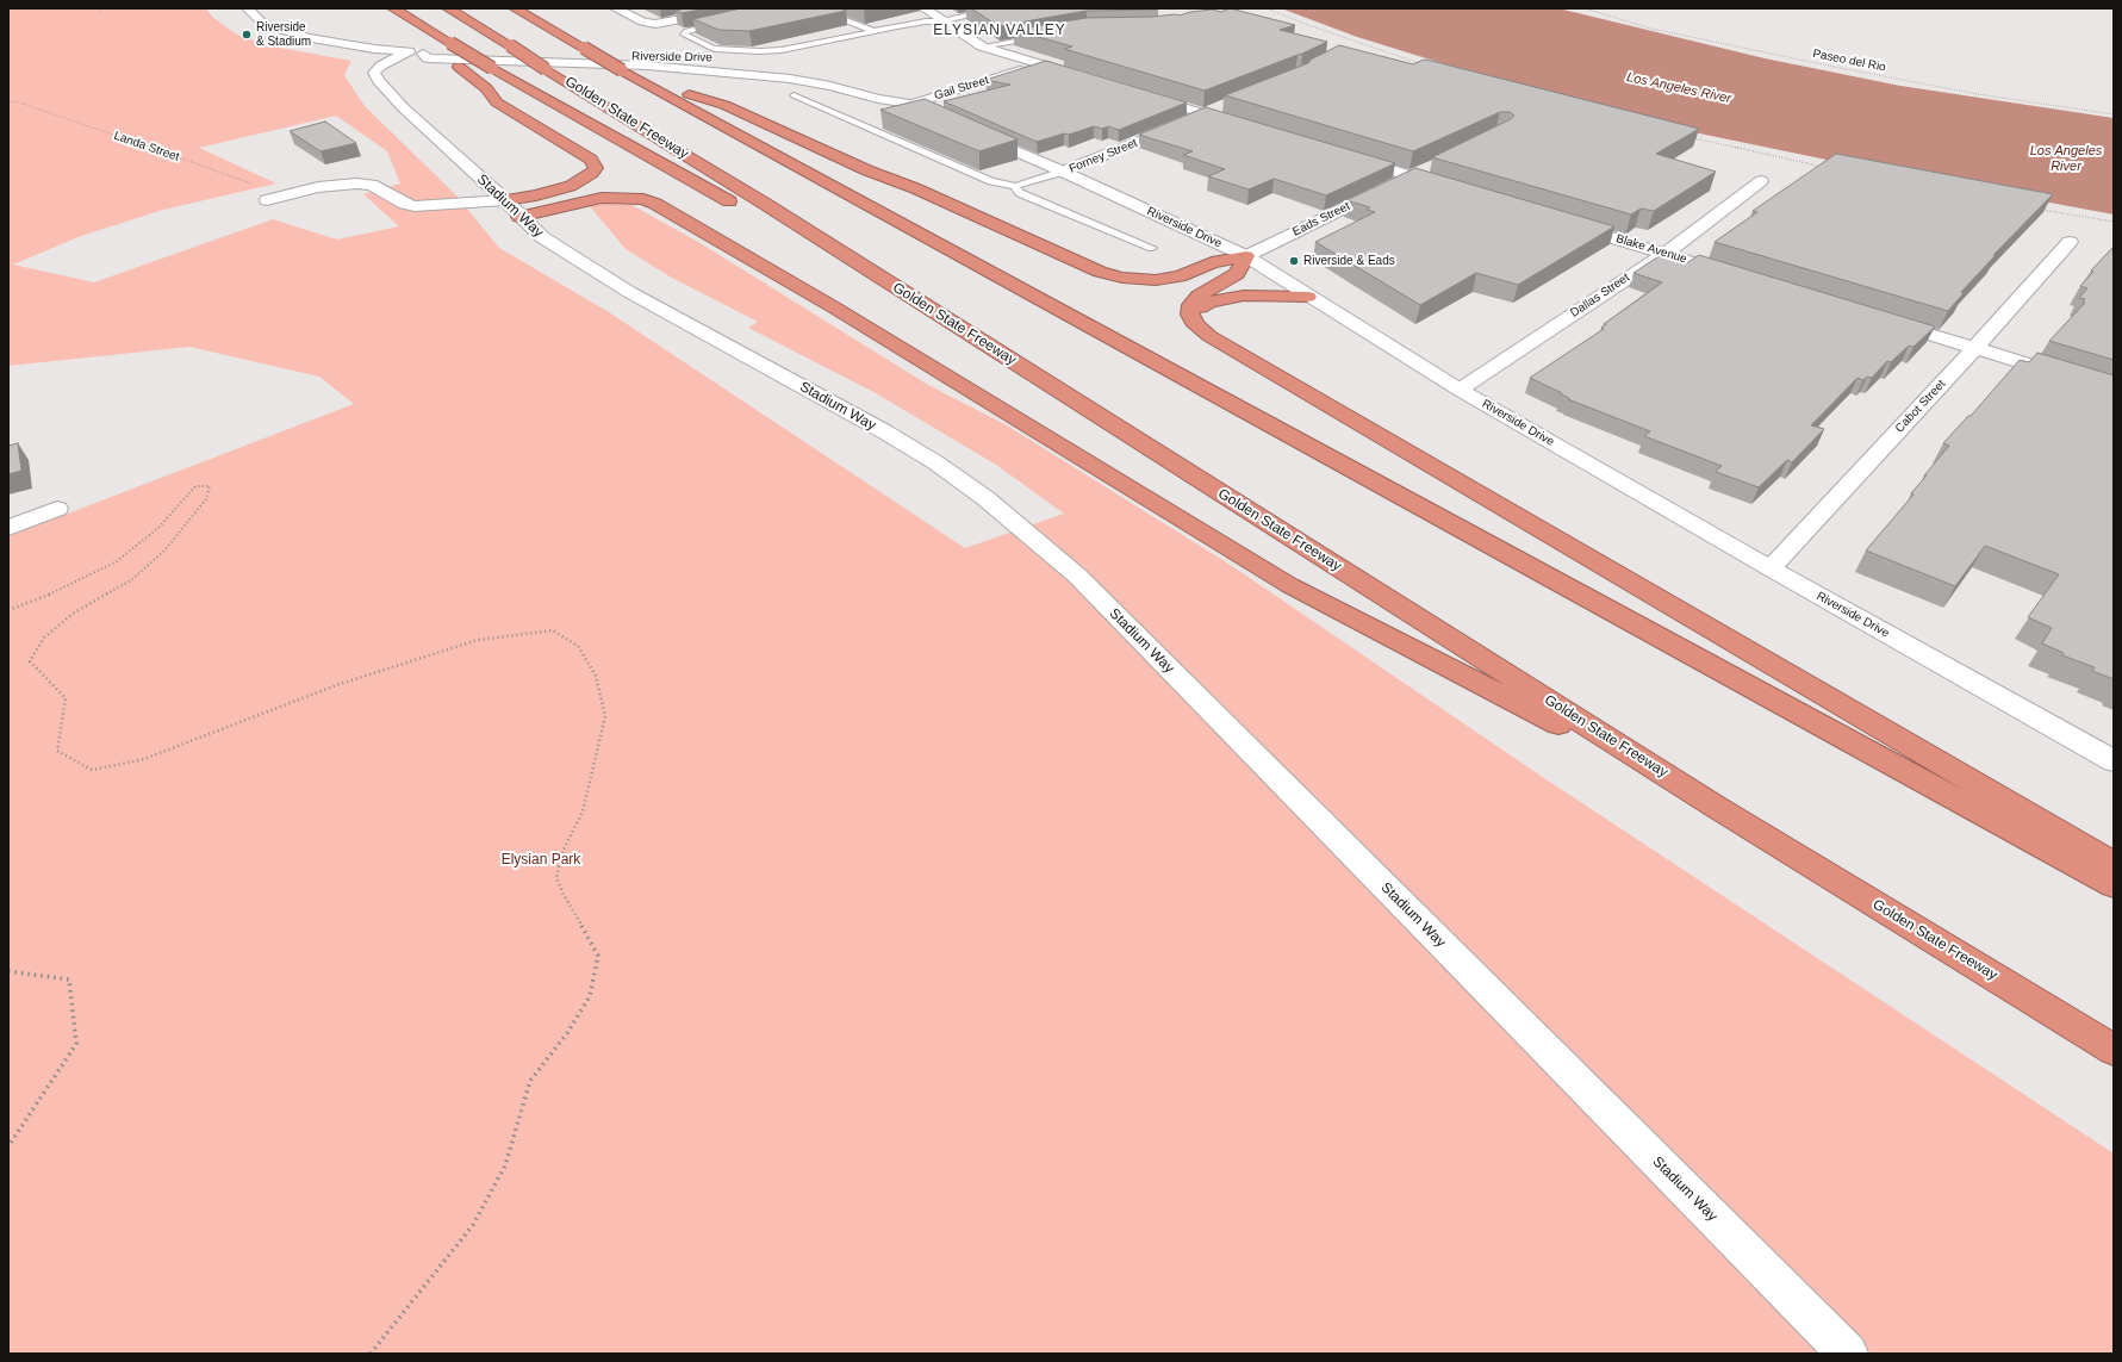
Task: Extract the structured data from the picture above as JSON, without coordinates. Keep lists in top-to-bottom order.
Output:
{
  "streets": {
    "highway": ["Golden State Freeway"],
    "main road": [
      "Riverside Drive",
      "Gail Street",
      "Forney Street",
      "Stadium Way",
      "Eads Street",
      "Blake Avenue",
      "Dallas Street",
      "Cabot Street"
    ],
    "path": ["Paseo del Rio", "Landa Street"]
  },
  "crossings": [
    ["Riverside Drive", "Gail Street"],
    ["Riverside Drive", "Forney Street"],
    ["Riverside Drive", "Stadium Way"],
    ["Riverside Drive", "Eads Street"],
    ["Riverside Drive", "Dallas Street"],
    ["Riverside Drive", "Cabot Street"],
    ["Blake Avenue", "Dallas Street"]
  ],
  "districts": ["ELYSIAN VALLEY"],
  "water": ["Los Angeles River"],
  "parks": ["Elysian Park"],
  "places": ["Riverside & Stadium", "Riverside & Eads"]
}
